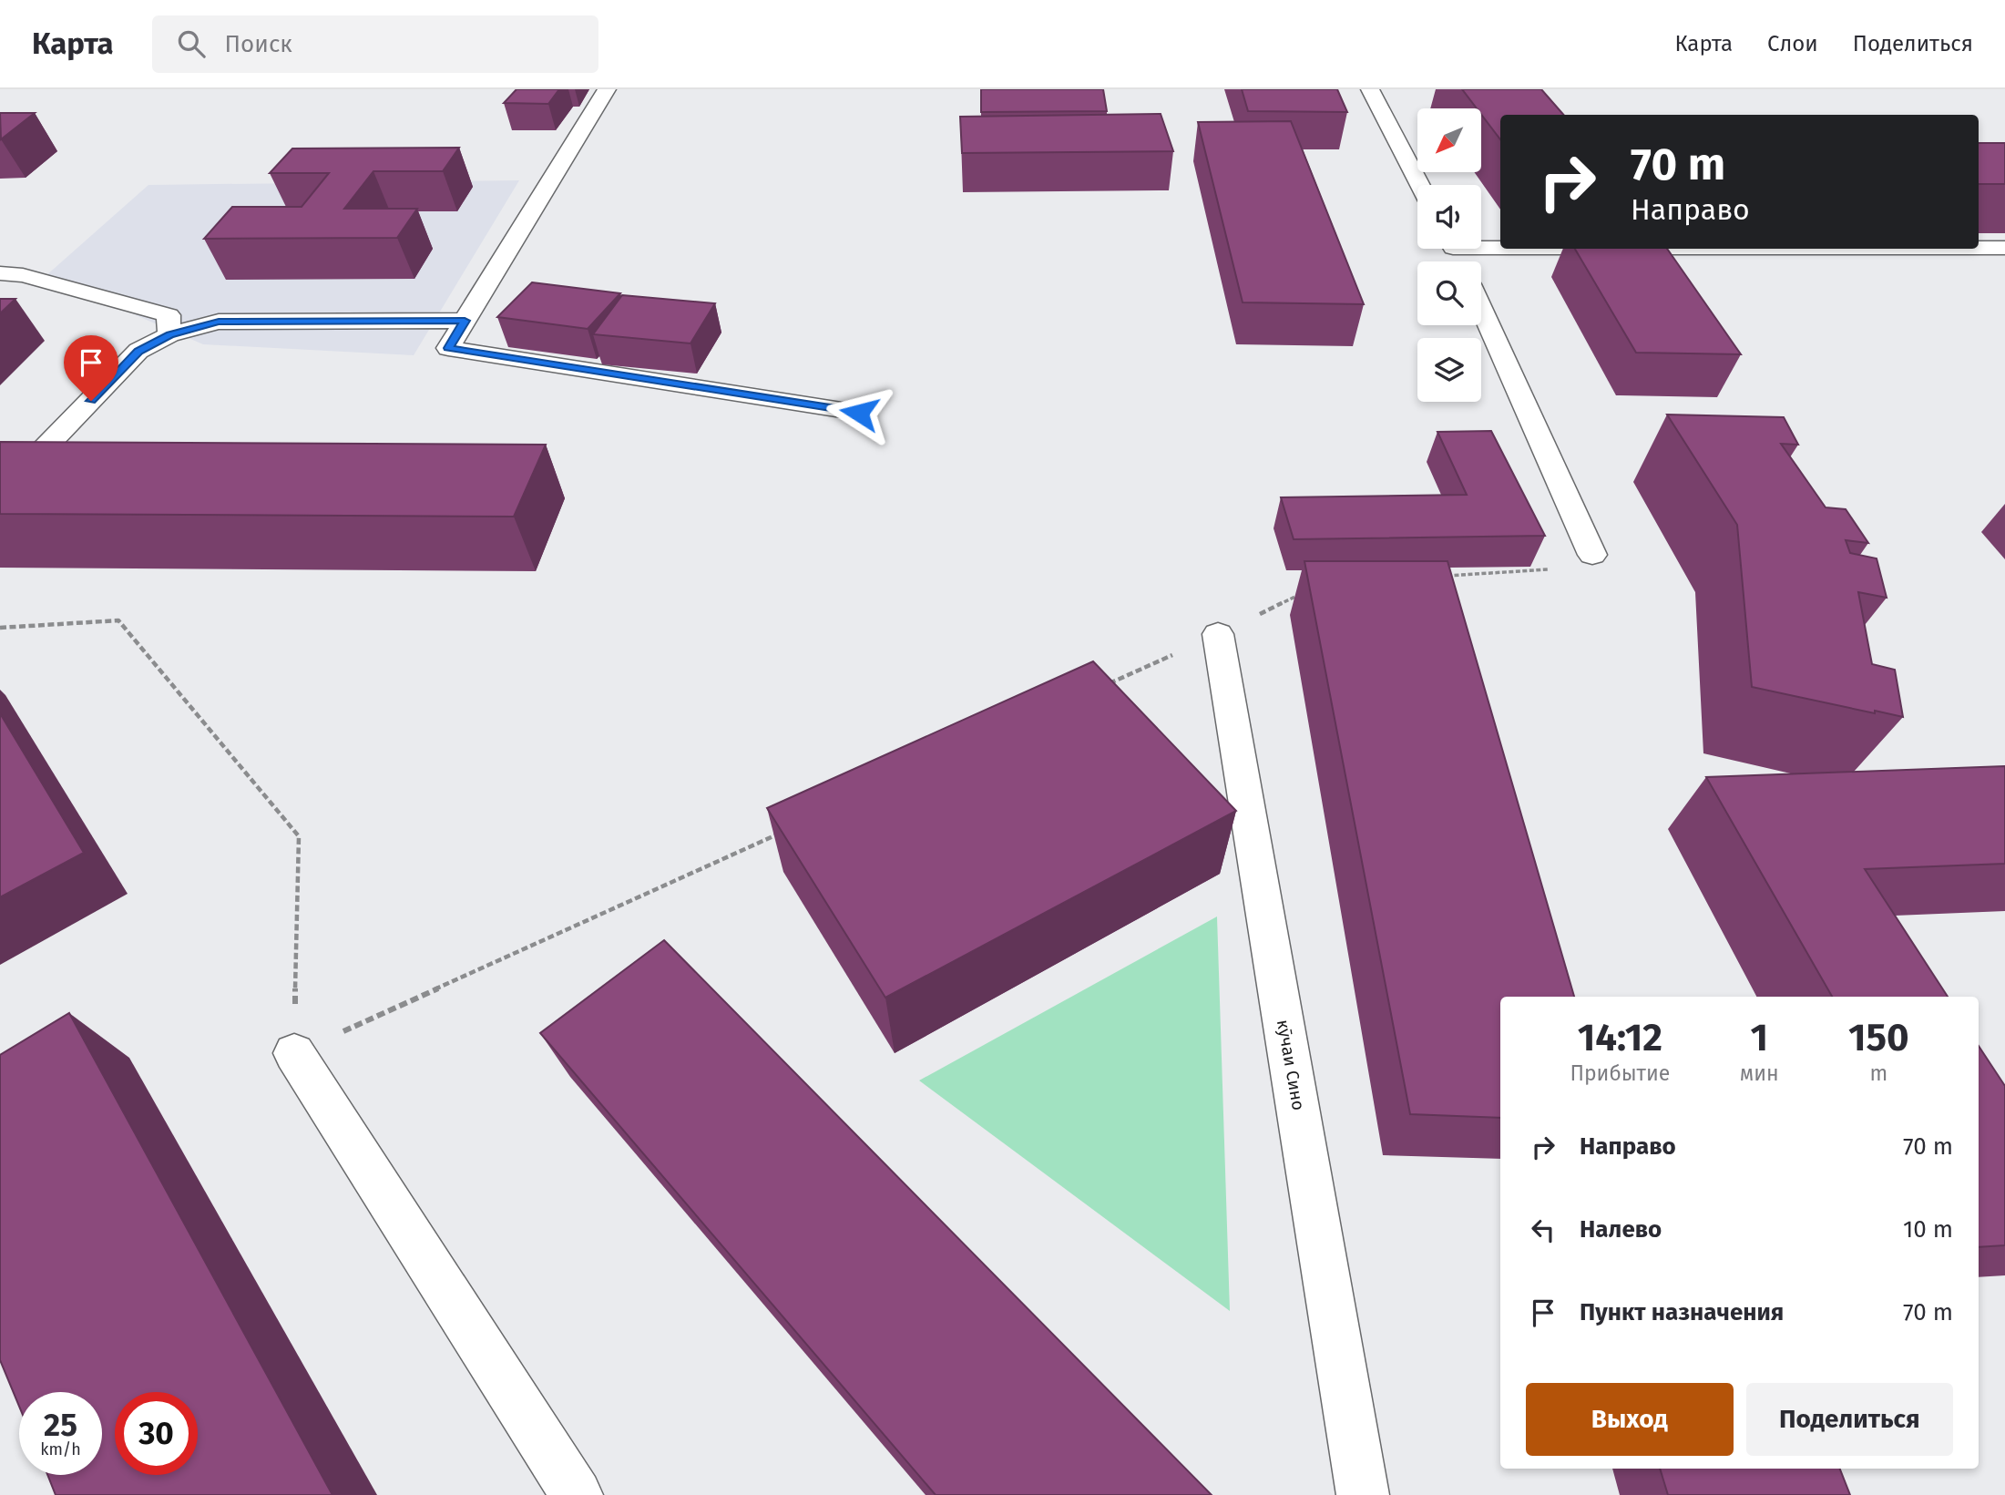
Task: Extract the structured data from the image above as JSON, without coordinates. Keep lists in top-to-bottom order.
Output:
{
  "streets": {
    "street": ["кӯчаи Сино"]
  },
  "north": "bottom left",
  "page": {
    "header": "Карта",
    "search": "Поиск",
    "nav": ["Карта", "Слои", "Поделиться"],
    "turn": ["70 m", "Направо"],
    "eta": [
      "14:12",
      "Прибытие",
      "1",
      "мин",
      "150",
      "m"
    ],
    "list": [
      {
        "name": "Направо",
        "value": "70 m"
      },
      {
        "name": "Налево",
        "value": "10 m"
      },
      {
        "name": "Пункт назначения",
        "value": "70 m"
      }
    ],
    "buttons": ["Выход", "Поделиться"],
    "speed": "25 km/h",
    "limit": "30"
  }
}
